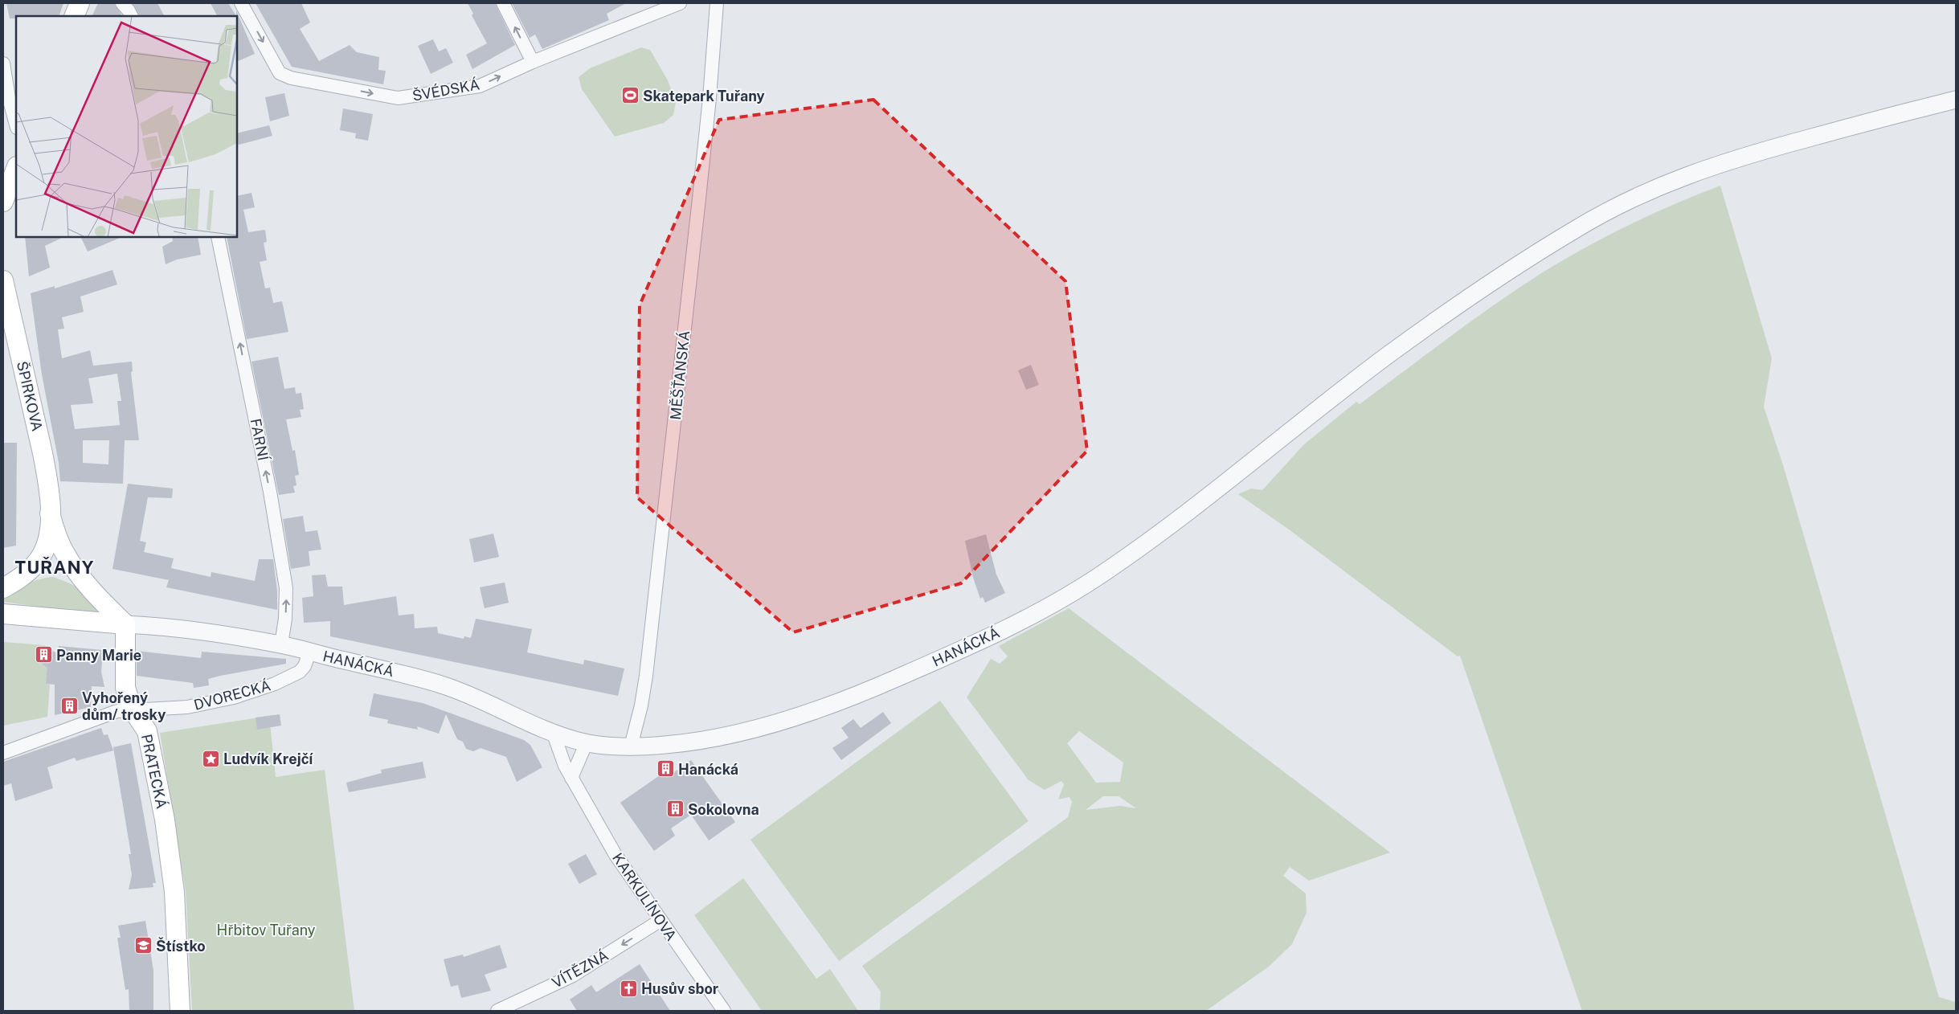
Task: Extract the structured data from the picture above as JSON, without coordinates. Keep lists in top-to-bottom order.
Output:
{
  "streets": {
    "main road": ["ŠPIRKOVA", "HANÁCKÁ", "PRATECKÁ"],
    "street": [
      "ŠVÉDSKÁ",
      "MĚŠŤANSKÁ",
      "FARNÍ",
      "DVORECKÁ",
      "KARKULÍNOVA",
      "VÍTĚZNÁ"
    ]
  },
  "crossings": [
    ["MĚŠŤANSKÁ", "HANÁCKÁ"],
    ["FARNÍ", "HANÁCKÁ"],
    ["HANÁCKÁ", "DVORECKÁ"],
    ["HANÁCKÁ", "PRATECKÁ"],
    ["HANÁCKÁ", "KARKULÍNOVA"],
    ["DVORECKÁ", "PRATECKÁ"],
    ["KARKULÍNOVA", "VÍTĚZNÁ"]
  ],
  "one_way": ["ŠVÉDSKÁ", "FARNÍ", "VÍTĚZNÁ"],
  "districts": ["TUŘANY"],
  "parks": ["Hřbitov Tuřany"],
  "places": {
    "sports": ["Skatepark Tuřany"],
    "building": [
      "Panny Marie",
      "Vyhořený dům/ trosky",
      "Hanácká",
      "Sokolovna"
    ],
    "place": ["Ludvík Krejčí"],
    "school or university": ["Štístko"],
    "church": ["Husův sbor"]
  }
}
